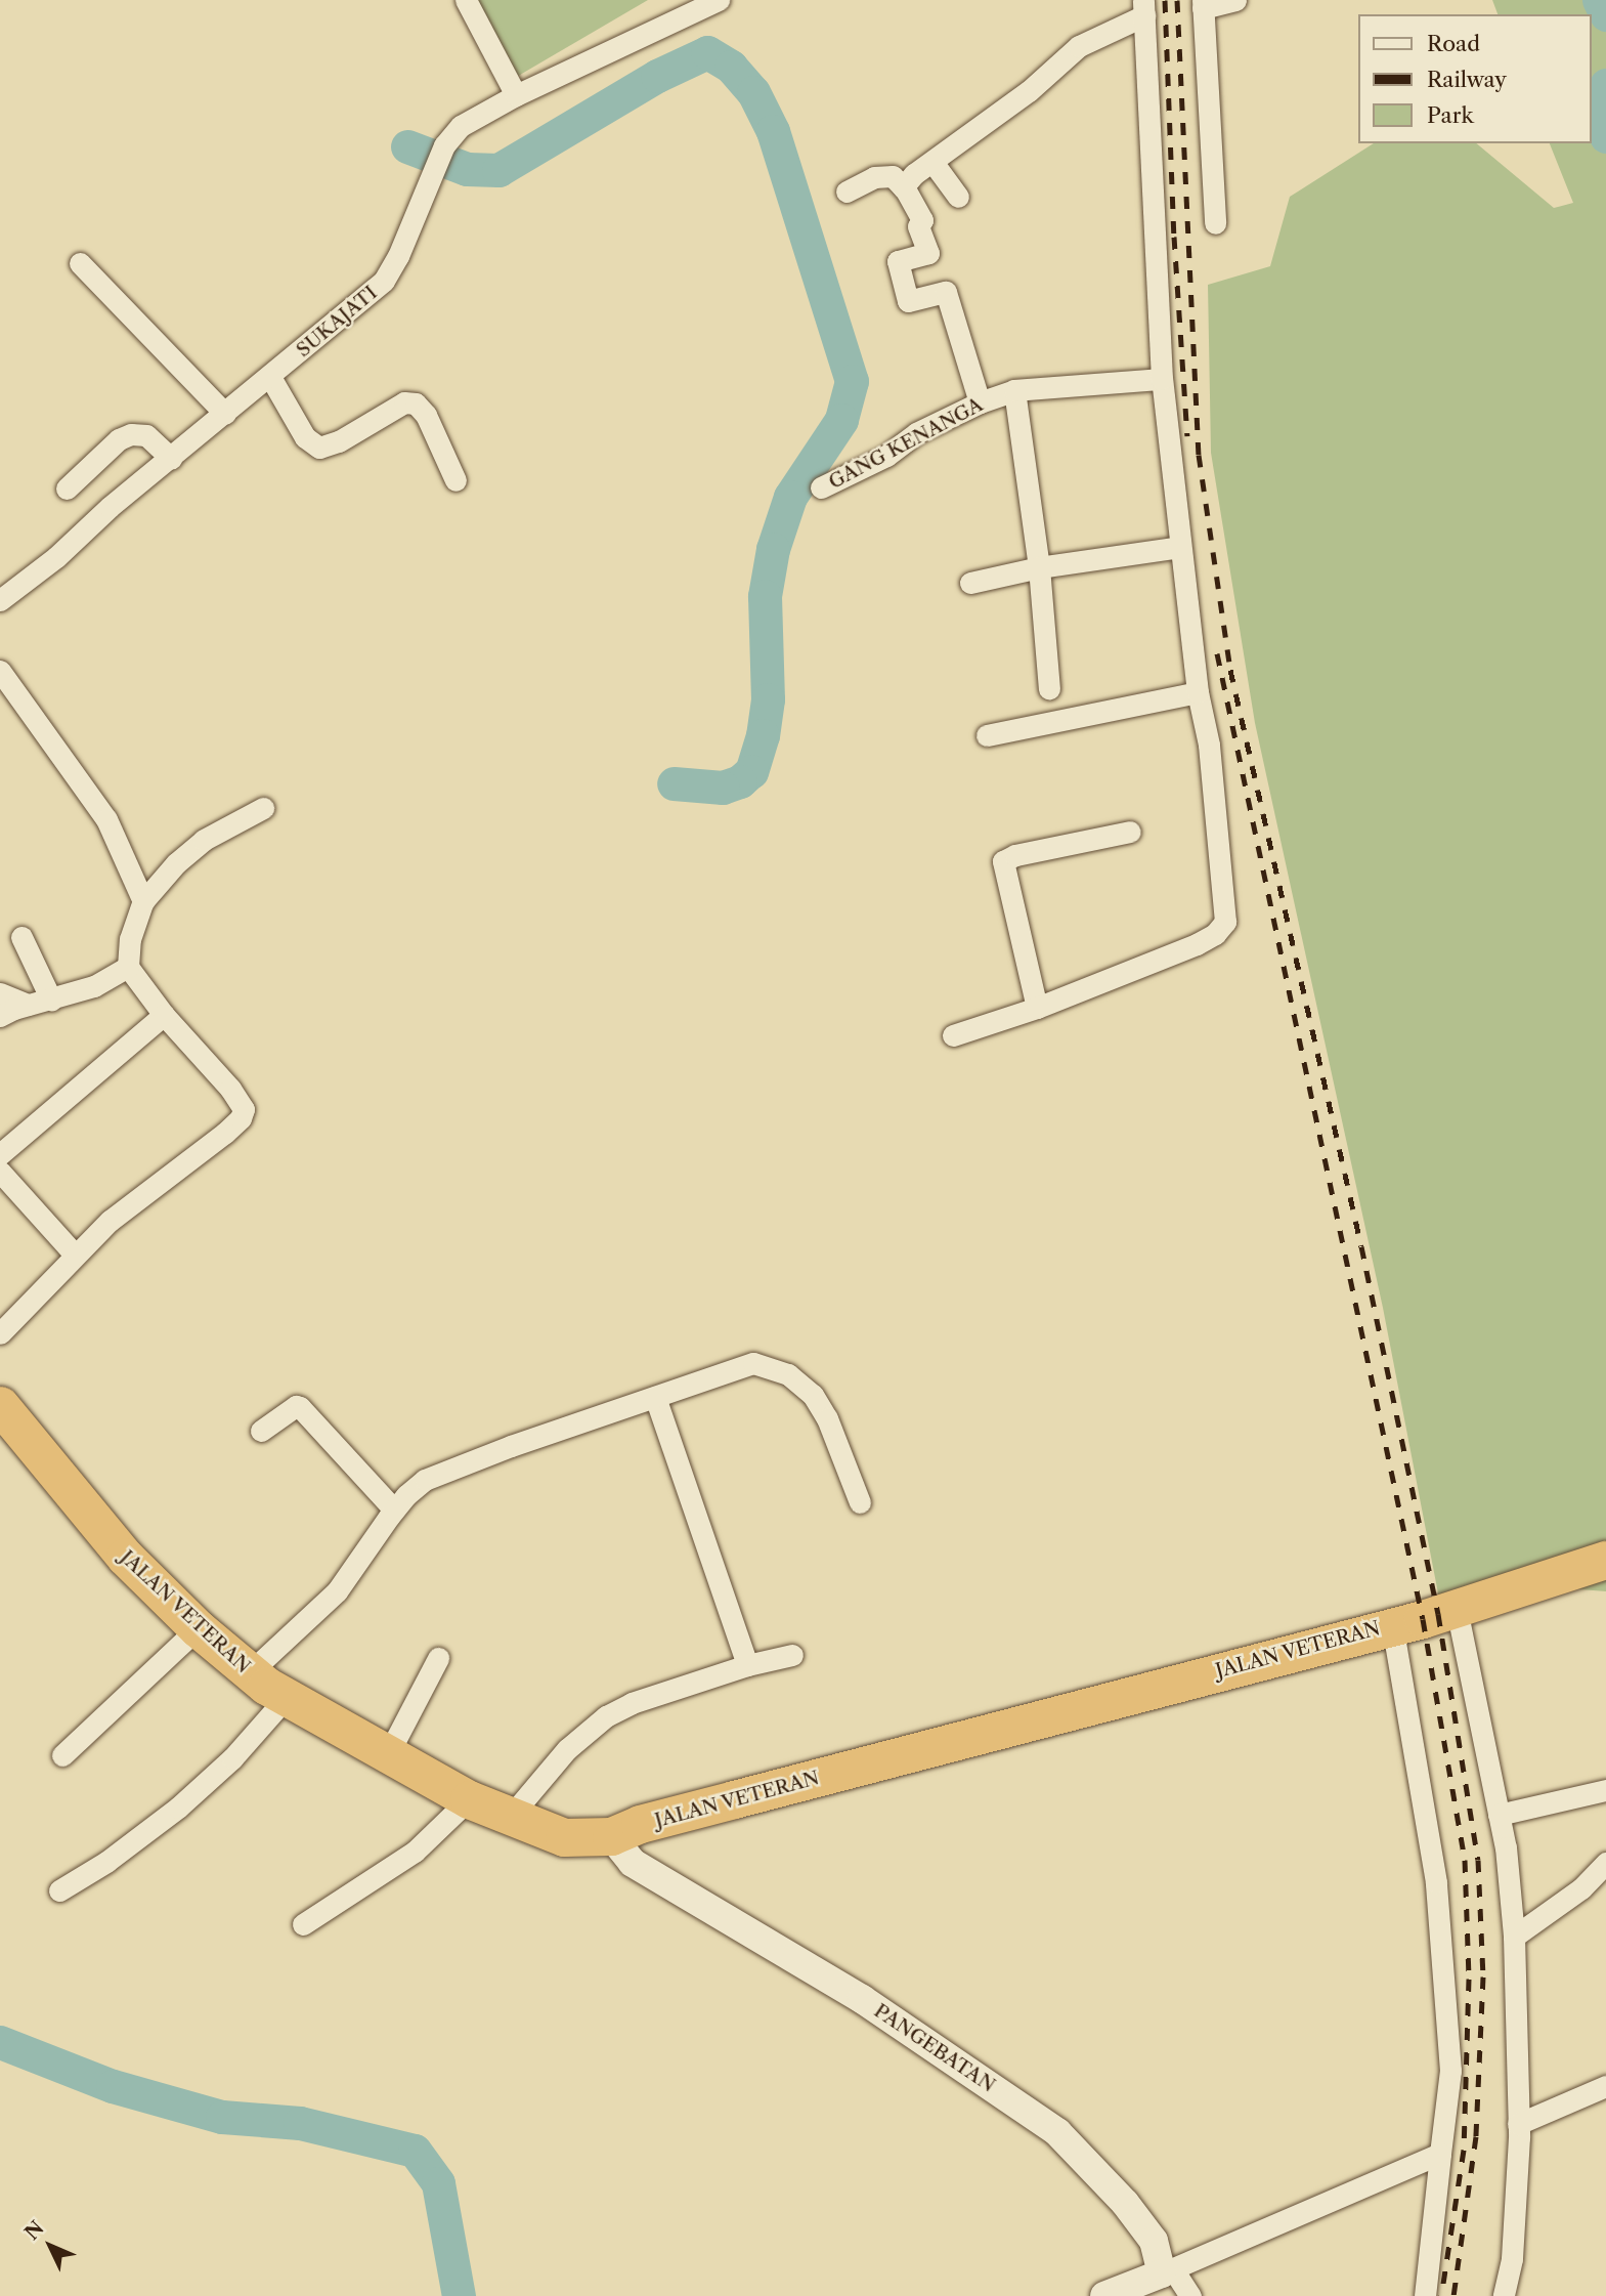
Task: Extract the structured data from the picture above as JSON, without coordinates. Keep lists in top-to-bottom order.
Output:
{
  "streets": {
    "highway": ["JALAN VETERAN"],
    "street": ["SUKAJATI", "GANG KENANGA", "PANGEBATAN"]
  },
  "crossings": [
    ["JALAN VETERAN", "PANGEBATAN"]
  ],
  "legend": ["Road", "Railway", "Park"],
  "north": "top left"
}
